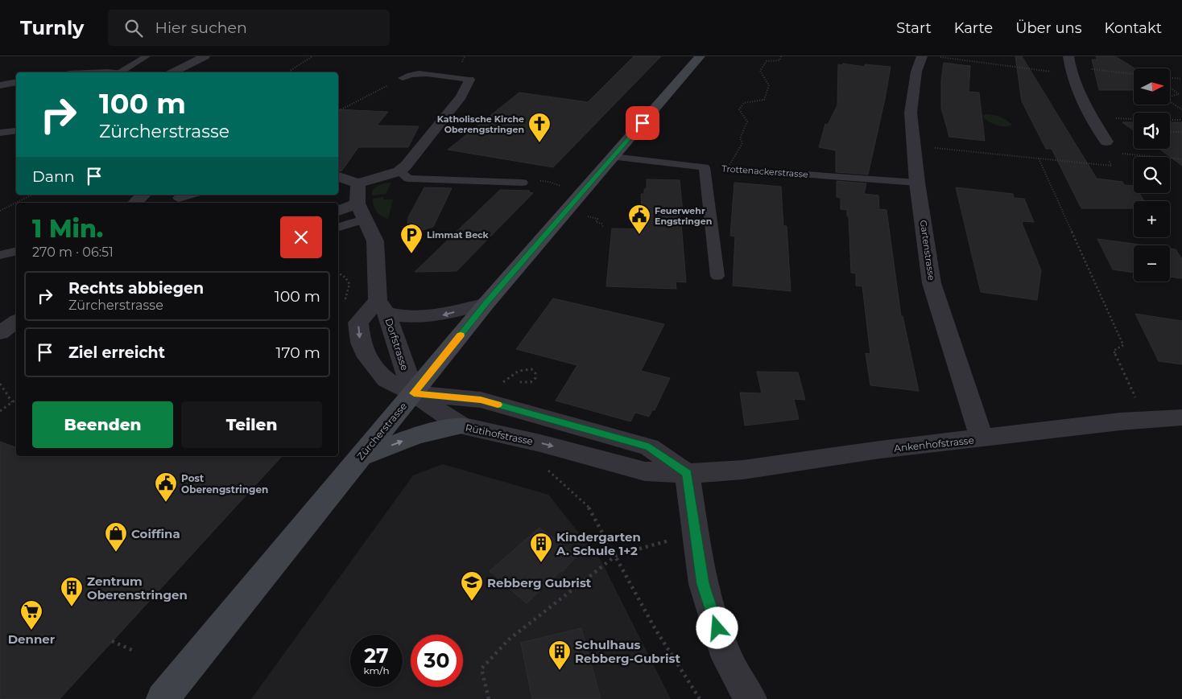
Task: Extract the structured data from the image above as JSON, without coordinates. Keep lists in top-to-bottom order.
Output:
{
  "streets": {
    "main road": ["Zürcherstrasse"],
    "street": [
      "Gartenstrasse",
      "Dorfstrasse",
      "Rütihofstrasse",
      "Ankenhofstrasse"
    ],
    "lane": ["Trottenackerstrasse"]
  },
  "crossings": [
    ["Trottenackerstrasse", "Gartenstrasse"],
    ["Gartenstrasse", "Ankenhofstrasse"],
    ["Dorfstrasse", "Zürcherstrasse"],
    ["Dorfstrasse", "Rütihofstrasse"],
    ["Zürcherstrasse", "Rütihofstrasse"],
    ["Rütihofstrasse", "Ankenhofstrasse"]
  ],
  "places": {
    "church": ["Katholische Kirche Oberengstringen"],
    "public building": ["Feuerwehr Engstringen", "Post Oberengstringen"],
    "parking": ["Limmat Beck"],
    "shop": ["Coiffina"],
    "building": ["Kindergarten A. Schule 1+2", "Zentrum Oberenstringen", "Schulhaus Rebberg-Gubrist"],
    "school or university": ["Rebberg Gubrist"],
    "supermarket": ["Denner"]
  },
  "north": "right",
  "page": {
    "header": "Turnly",
    "search": "Hier suchen",
    "nav": [
      "Start",
      "Karte",
      "Über uns",
      "Kontakt"
    ],
    "map_buttons": ["+", "−"],
    "turn": ["100 m", "Zürcherstrasse"],
    "then": "Dann",
    "heading": ["1 Min.", "270 m · 06:51"],
    "list": [
      {
        "name": "Rechts abbiegen",
        "note": "Zürcherstrasse",
        "value": "100 m"
      },
      {
        "name": "Ziel erreicht",
        "value": "170 m"
      }
    ],
    "buttons": ["Beenden", "Teilen"],
    "speed": "27 km/h",
    "limit": "30"
  }
}
